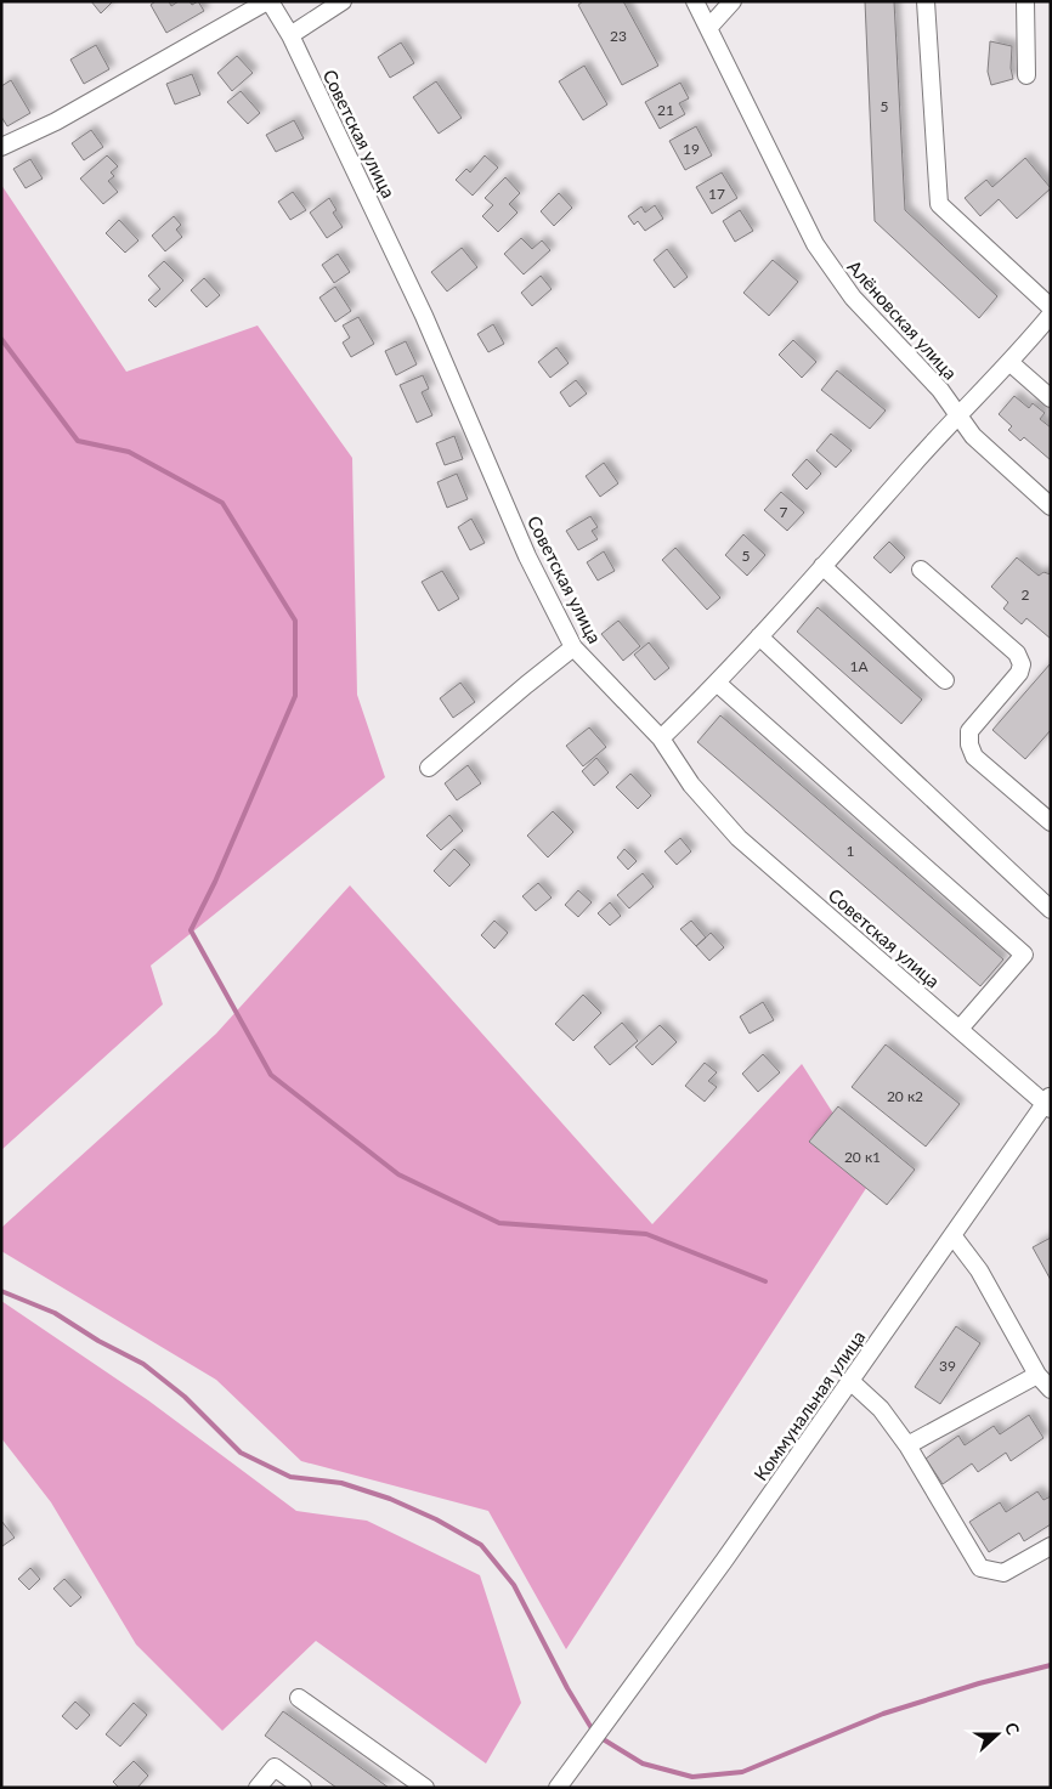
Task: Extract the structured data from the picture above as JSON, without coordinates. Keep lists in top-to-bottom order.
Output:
{
  "streets": {
    "street": ["Советская улица", "Алёновская улица", "Коммунальная улица"]
  },
  "crossings": [
    ["Советская улица", "Коммунальная улица"]
  ],
  "house_numbers": [
    "23",
    "5",
    "21",
    "19",
    "17",
    "7",
    "5",
    "2",
    "1А",
    "1",
    "20 к2",
    "20 к1",
    "39"
  ],
  "north": "right"
}
